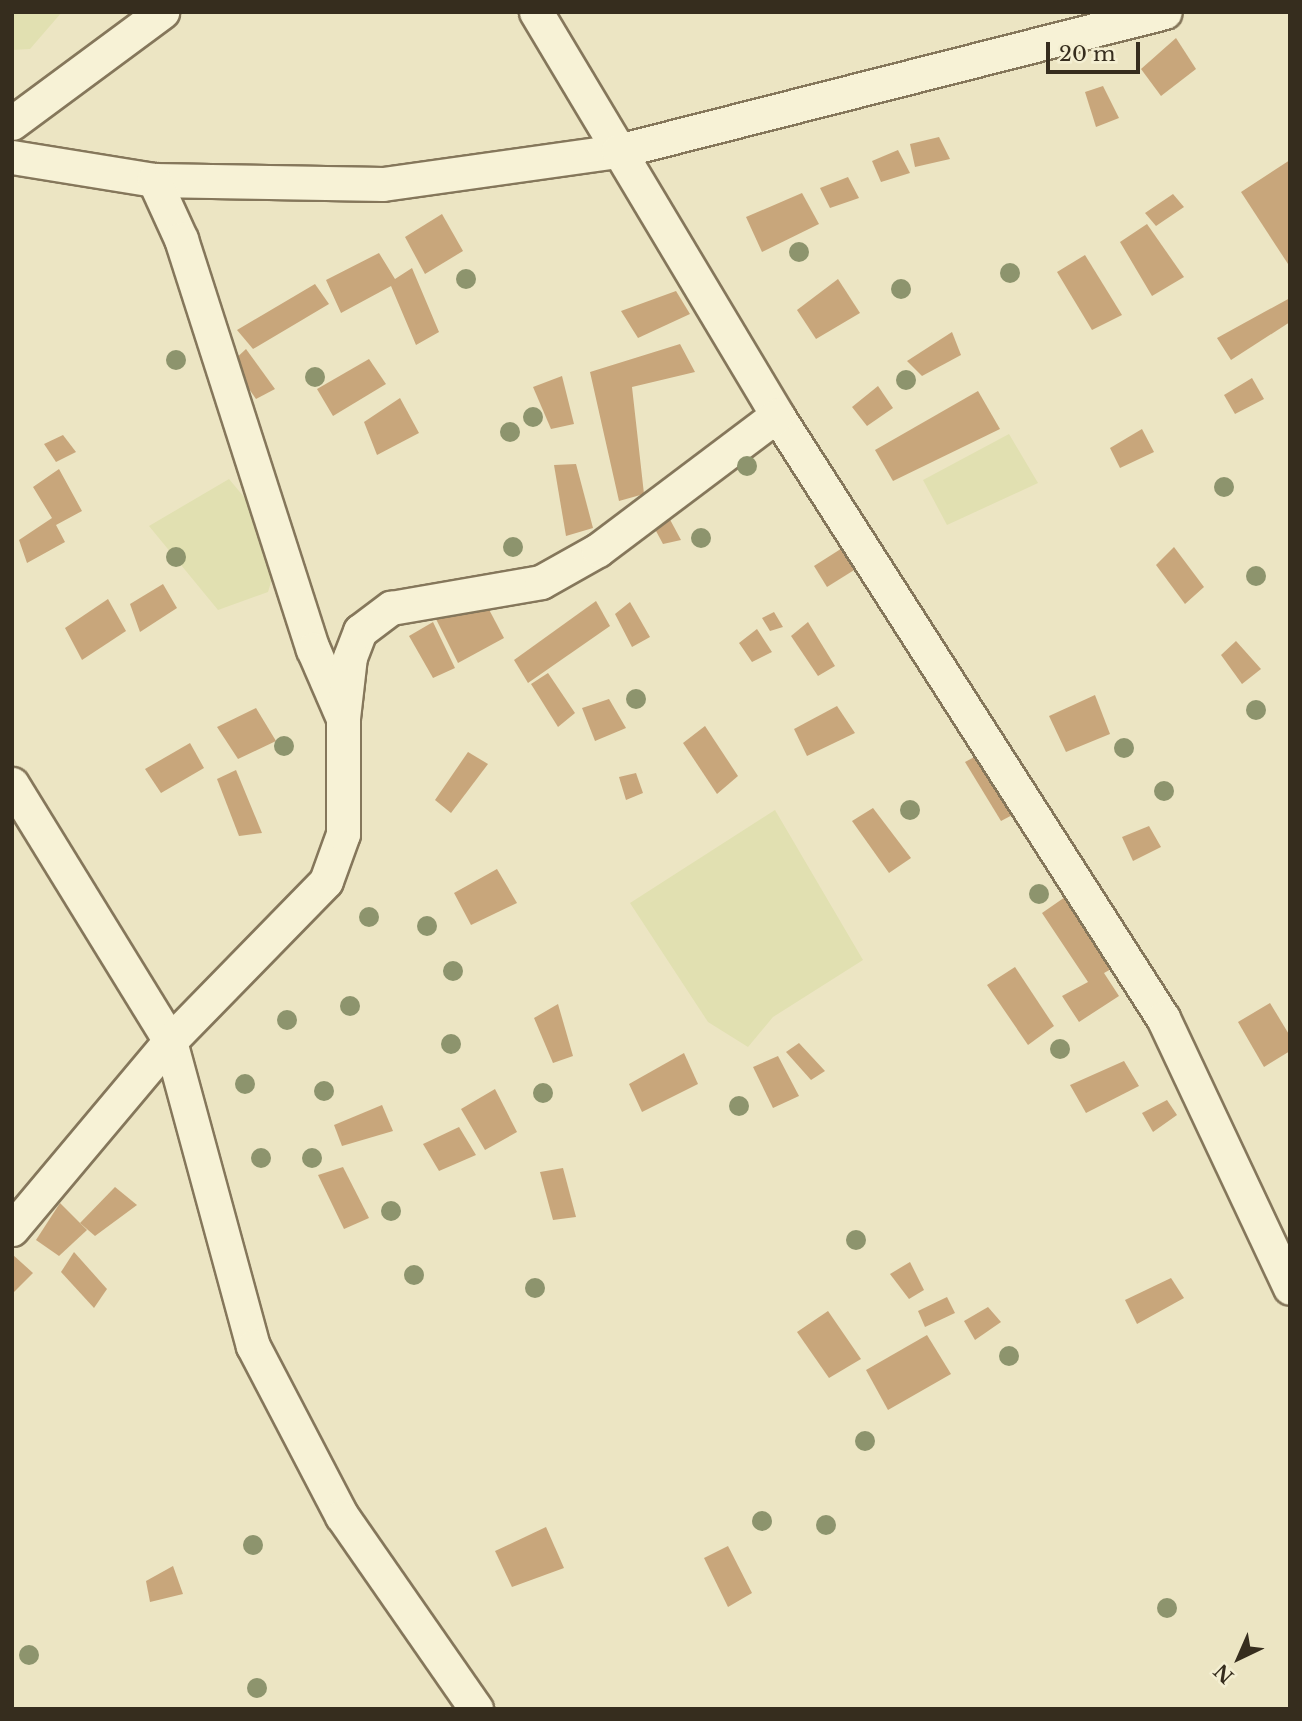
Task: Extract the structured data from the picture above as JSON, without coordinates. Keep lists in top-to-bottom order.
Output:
{
  "scale_bar": "20 m",
  "north": "bottom left"
}
